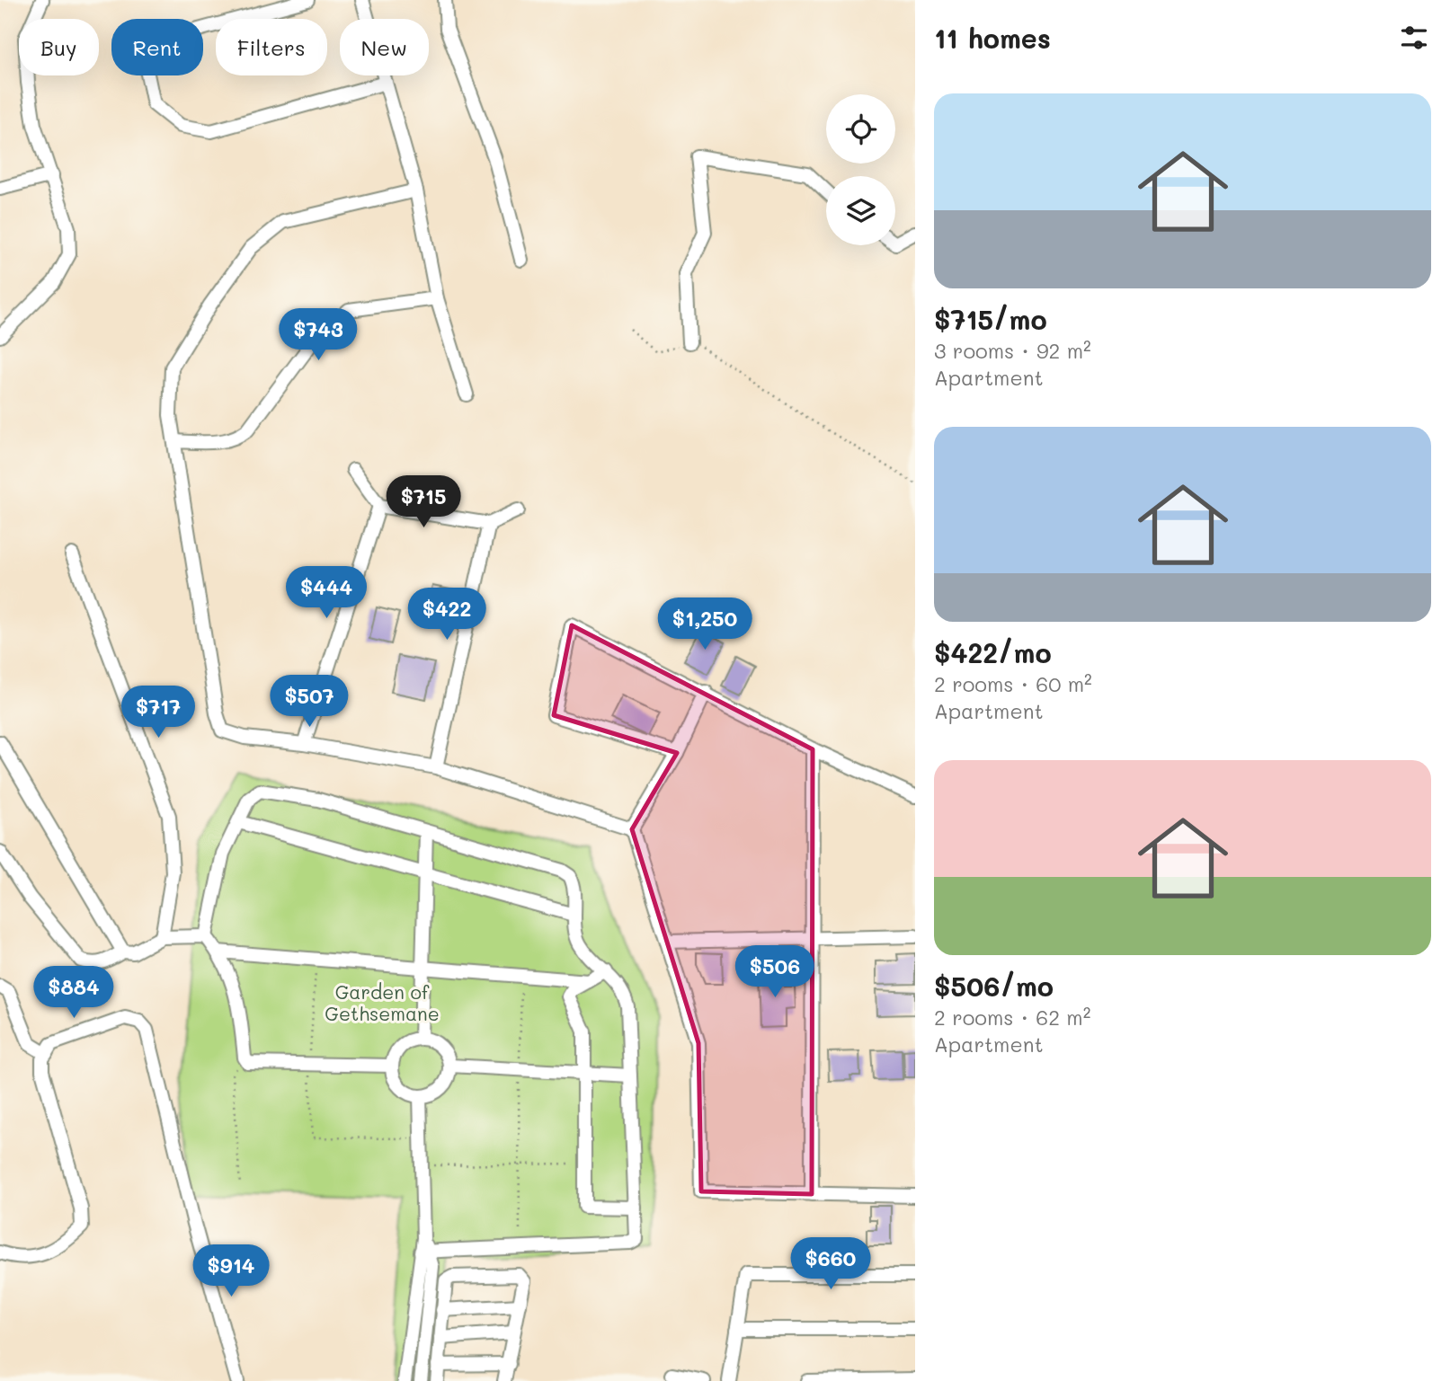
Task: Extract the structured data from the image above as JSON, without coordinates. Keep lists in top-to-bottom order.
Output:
{
  "parks": ["Garden of Gethsemane"],
  "page": {
    "heading": "11 homes",
    "chip": [
      "Buy",
      "Rent",
      "Filters",
      "New"
    ],
    "list": [
      {
        "name": "$715/mo",
        "note": "3 rooms · 92 m² · Apartment"
      },
      {
        "name": "$422/mo",
        "note": "2 rooms · 60 m² · Apartment"
      },
      {
        "name": "$506/mo",
        "note": "2 rooms · 62 m² · Apartment"
      }
    ],
    "price": [
      "$743",
      "$715",
      "$444",
      "$422",
      "$1,250",
      "$507",
      "$717",
      "$506",
      "$884",
      "$660",
      "$914"
    ]
  }
}
